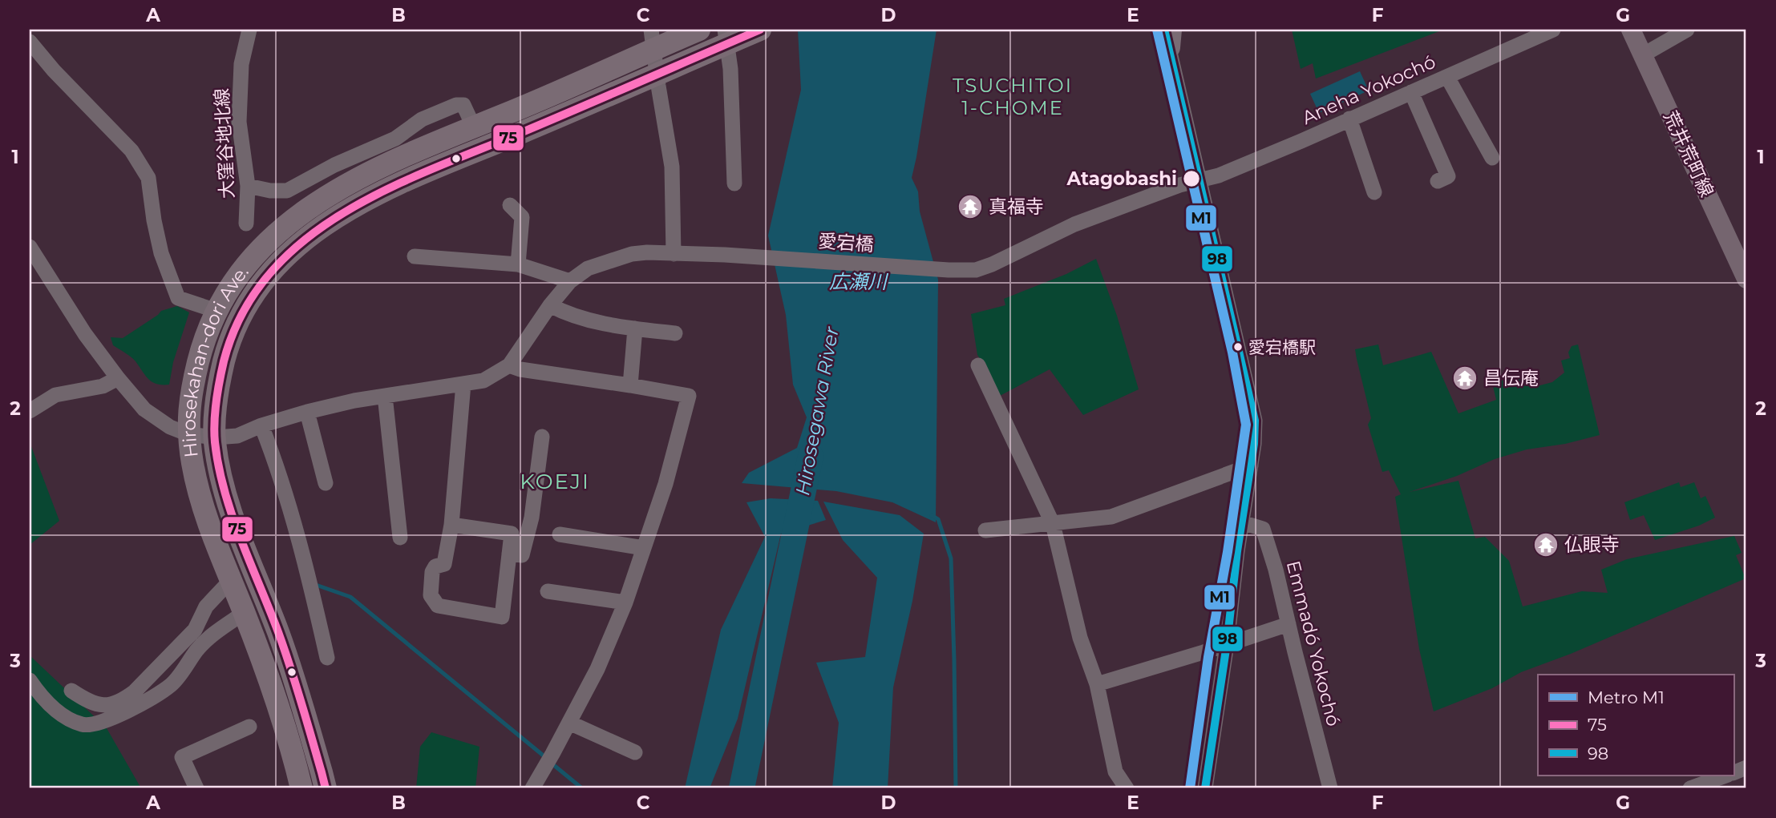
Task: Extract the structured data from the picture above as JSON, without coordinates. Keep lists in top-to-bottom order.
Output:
{
  "streets": {
    "highway": ["Hirosekahan-dori Ave."],
    "main road": ["荒井荒町線"],
    "street": [
      "Aneha Yokochó",
      "大窪谷地北線",
      "愛宕橋",
      "Emmadó Yokochó"
    ]
  },
  "crossings": [
    ["Aneha Yokochó", "愛宕橋"]
  ],
  "districts": ["TSUCHITOI 1-CHOME", "KOEJI"],
  "water": ["広瀬川", "Hirosegawa River"],
  "places": {
    "other": ["Atagobashi", "愛宕橋駅"],
    "temple": ["真福寺", "昌伝庵", "仏眼寺"]
  },
  "lines": ["metro line M1", "transit line 75", "transit line 98"],
  "legend": ["Metro M1", "75", "98"],
  "grid": {
    "columns": [
      "A",
      "B",
      "C",
      "D",
      "E",
      "F",
      "G"
    ],
    "rows": ["1", "2", "3"]
  }
}
